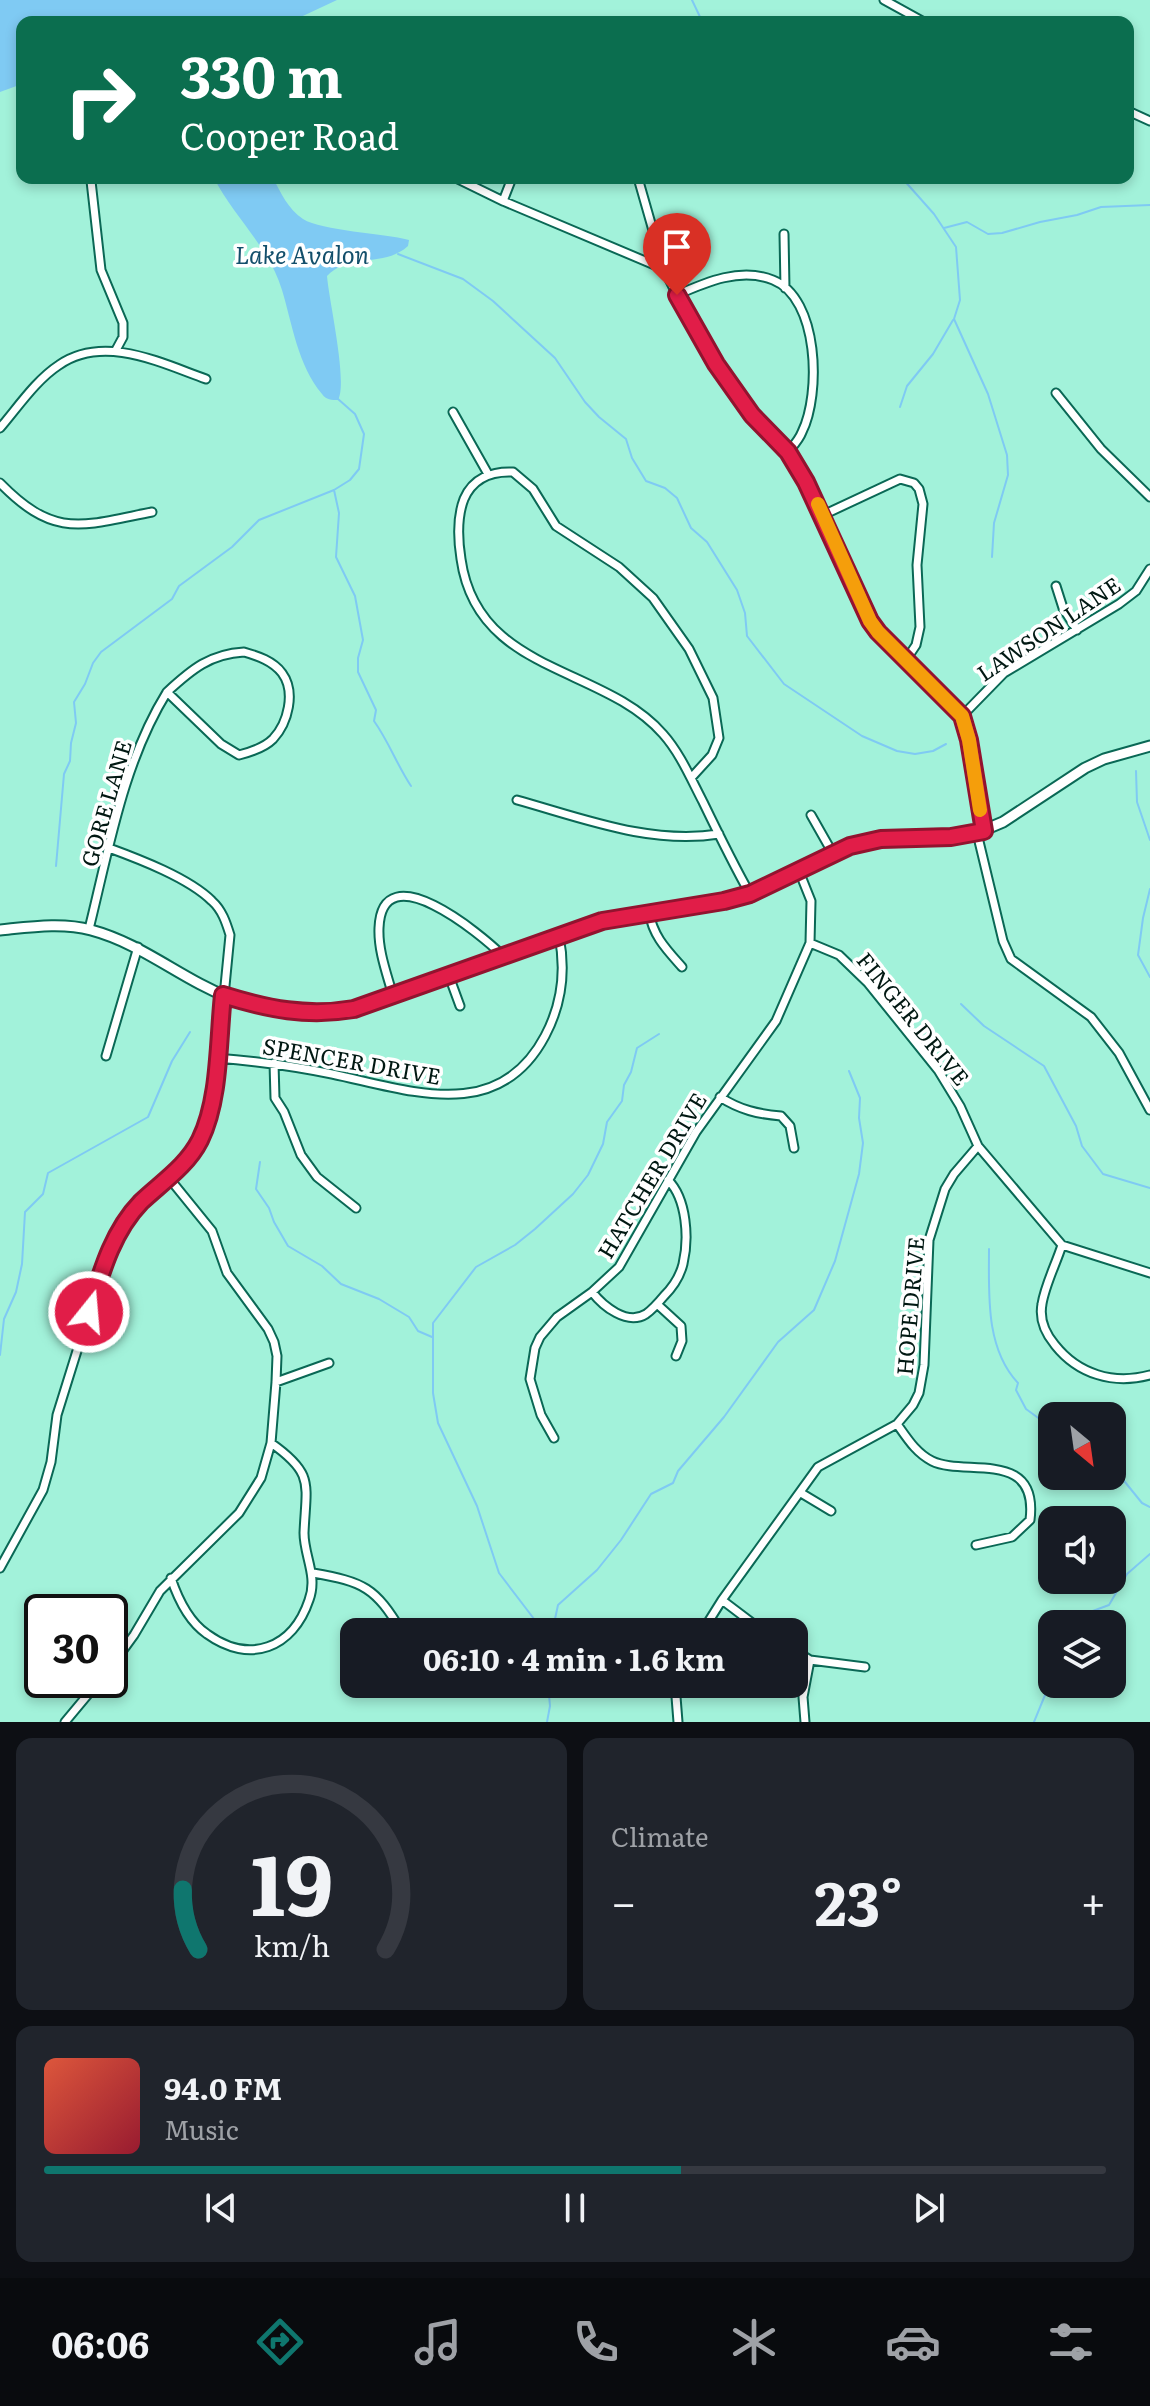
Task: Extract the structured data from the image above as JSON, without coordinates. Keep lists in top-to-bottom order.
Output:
{
  "streets": {
    "street": [
      "LAWSON LANE",
      "GORE LANE",
      "FINGER DRIVE",
      "SPENCER DRIVE",
      "HATCHER DRIVE",
      "HOPE DRIVE"
    ]
  },
  "crossings": [
    ["FINGER DRIVE", "HATCHER DRIVE"],
    ["FINGER DRIVE", "HOPE DRIVE"]
  ],
  "water": ["Lake Avalon"],
  "north": "bottom right",
  "page": {
    "turn": ["330 m", "Cooper Road"],
    "limit": "30",
    "trip": "06:10 · 4 min · 1.6 km",
    "tile": "Climate",
    "heat": ["−", "23°", "+"],
    "song": ["94.0 FM", "Music"],
    "tabs": "06:06",
    "gauge": ["19", "km/h"]
  }
}
